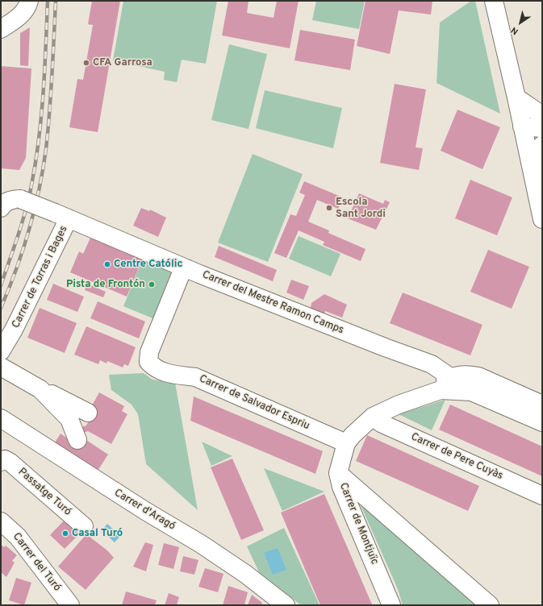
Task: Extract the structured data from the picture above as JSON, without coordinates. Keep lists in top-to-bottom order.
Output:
{
  "streets": {
    "street": [
      "Carrer de Torras i Bages",
      "Carrer del Mestre Ramon Camps",
      "Carrer de Salvador Espriu",
      "Carrer de Pere Cuyàs",
      "Passatge Turó",
      "Carrer d'Aragó",
      "Carrer de Montjuïc",
      "Carrer del Turó"
    ]
  },
  "crossings": [
    ["Carrer de Torras i Bages", "Carrer del Mestre Ramon Camps"],
    ["Carrer del Mestre Ramon Camps", "Carrer de Salvador Espriu"],
    ["Carrer del Mestre Ramon Camps", "Carrer de Montjuïc"],
    ["Carrer de Salvador Espriu", "Carrer de Montjuïc"],
    ["Carrer de Pere Cuyàs", "Carrer de Montjuïc"]
  ],
  "places": [
    "CFA Garrosa",
    "Escola Sant Jordi",
    "Centre Católic",
    "Pista de Frontón",
    "Casal Turó"
  ],
  "north": "bottom left"
}
